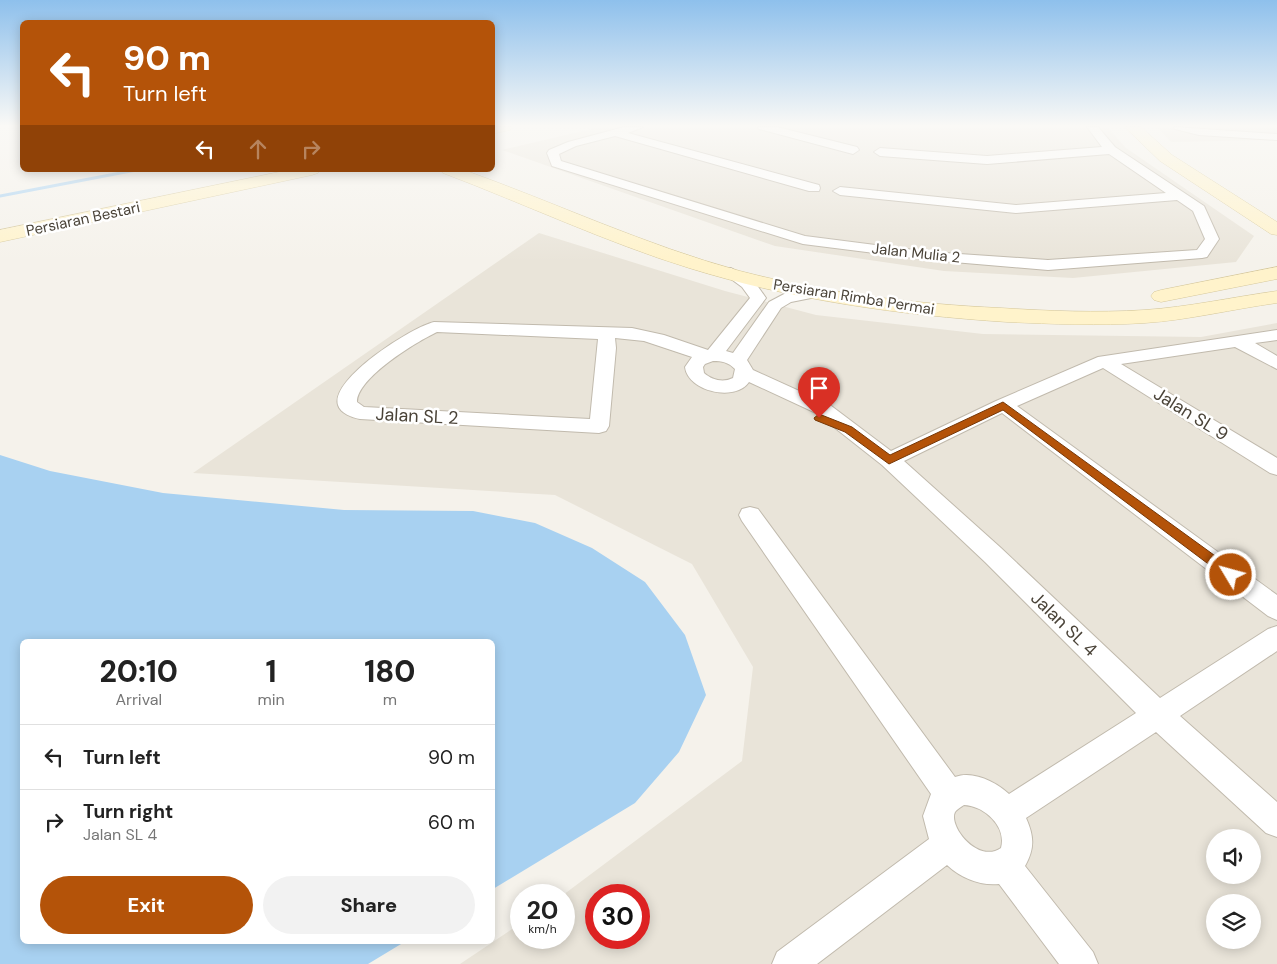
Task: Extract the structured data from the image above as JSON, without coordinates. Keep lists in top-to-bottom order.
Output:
{
  "streets": {
    "main road": ["Persiaran Bestari", "Persiaran Rimba Permai"],
    "street": [
      "Jalan Mulia 2",
      "Jalan SL 9",
      "Jalan SL 2",
      "Jalan SL 4"
    ]
  },
  "crossings": [
    ["Jalan SL 2", "Jalan SL 4"]
  ],
  "page": {
    "turn": ["90 m", "Turn left"],
    "eta": [
      "20:10",
      "Arrival",
      "1",
      "min",
      "180",
      "m"
    ],
    "list": [
      {
        "name": "Turn left",
        "value": "90 m"
      },
      {
        "name": "Turn right",
        "note": "Jalan SL 4",
        "value": "60 m"
      }
    ],
    "buttons": ["Exit", "Share"],
    "speed": "20 km/h",
    "limit": "30"
  }
}
